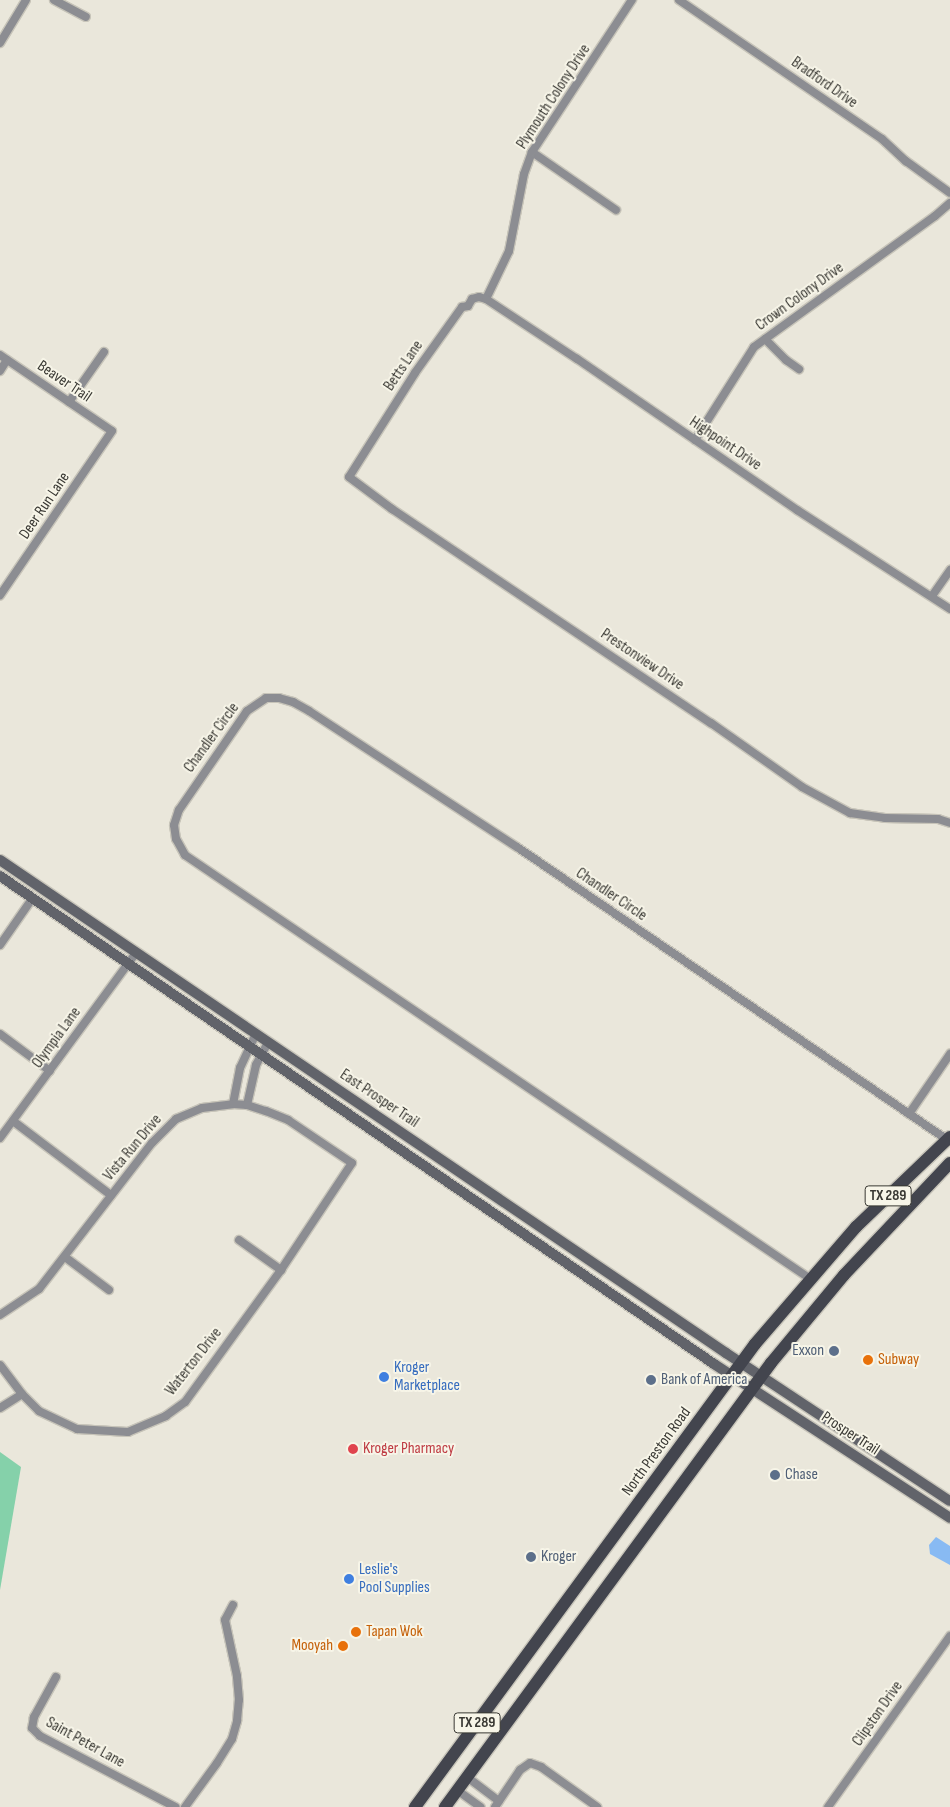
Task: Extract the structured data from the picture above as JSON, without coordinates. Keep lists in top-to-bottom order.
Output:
{
  "streets": {
    "main road": [
      "East Prosper Trail",
      "TX 289",
      "Prosper Trail",
      "North Preston Road"
    ],
    "street": [
      "Bradford Drive",
      "Plymouth Colony Drive",
      "Crown Colony Drive",
      "Betts Lane",
      "Beaver Trail",
      "Highpoint Drive",
      "Deer Run Lane",
      "Prestonview Drive",
      "Chandler Circle",
      "Olympia Lane",
      "Vista Run Drive",
      "Waterton Drive",
      "Clipston Drive",
      "Saint Peter Lane"
    ]
  },
  "crossings": [
    ["Plymouth Colony Drive", "Betts Lane"],
    ["Plymouth Colony Drive", "Highpoint Drive"],
    ["Crown Colony Drive", "Highpoint Drive"],
    ["Betts Lane", "Highpoint Drive"],
    ["Betts Lane", "Prestonview Drive"],
    ["Beaver Trail", "Deer Run Lane"],
    ["Chandler Circle", "North Preston Road"],
    ["Olympia Lane", "East Prosper Trail"],
    ["East Prosper Trail", "Prosper Trail"],
    ["East Prosper Trail", "North Preston Road"],
    ["Vista Run Drive", "Waterton Drive"],
    ["TX 289", "Prosper Trail"],
    ["Prosper Trail", "North Preston Road"]
  ],
  "places": [
    "Exxon",
    "Subway",
    "Kroger Marketplace",
    "Bank of America",
    "Kroger Pharmacy",
    "Chase",
    "Kroger",
    "Leslie's Pool Supplies",
    "Tapan Wok",
    "Mooyah"
  ]
}
